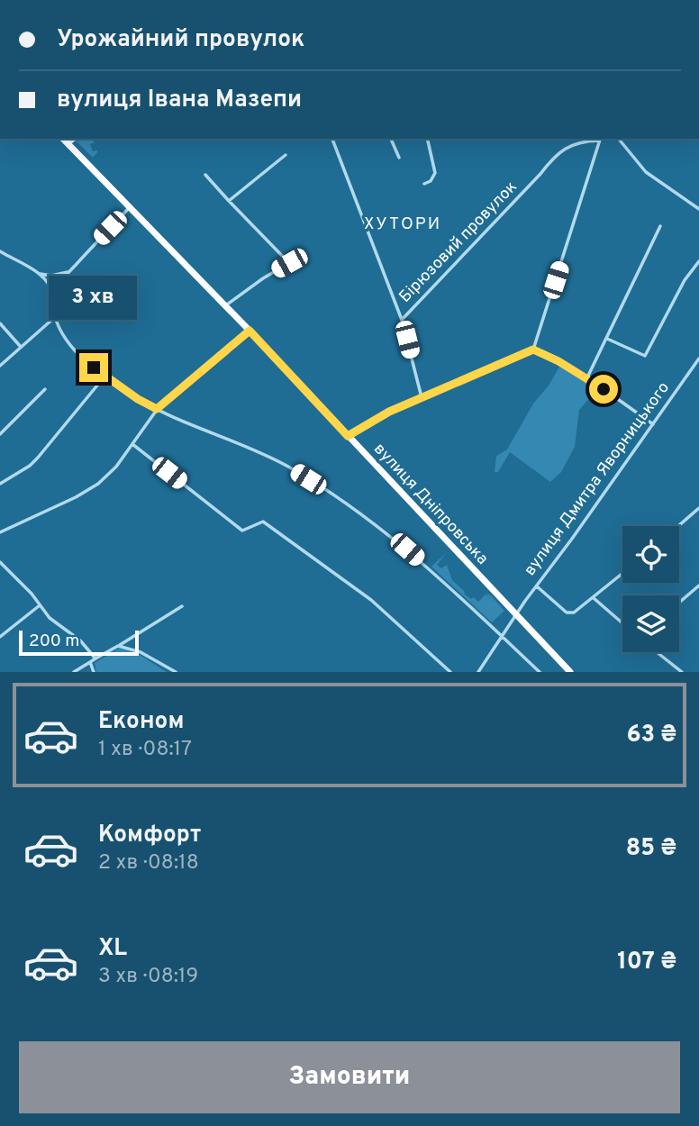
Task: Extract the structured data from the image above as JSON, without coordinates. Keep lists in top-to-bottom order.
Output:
{
  "streets": {
    "highway": ["вулиця Дніпровська"],
    "street": ["Бірюзовий провулок", "вулиця Дмитра Яворницького"]
  },
  "crossings": [
    ["вулиця Дмитра Яворницького", "вулиця Дніпровська"]
  ],
  "districts": ["ХУТОРИ"],
  "scale_bar": "200 m",
  "page": {
    "banner": ["Урожайний провулок", "вулиця Івана Мазепи"],
    "bubble": "3 хв",
    "scale": "200 m",
    "list": [
      {
        "name": "Економ",
        "note": "1 хв · 08:17",
        "value": "63 ₴"
      },
      {
        "name": "Комфорт",
        "note": "2 хв · 08:18",
        "value": "85 ₴"
      },
      {
        "name": "XL",
        "note": "3 хв · 08:19",
        "value": "107 ₴"
      }
    ],
    "buttons": "Замовити"
  }
}
